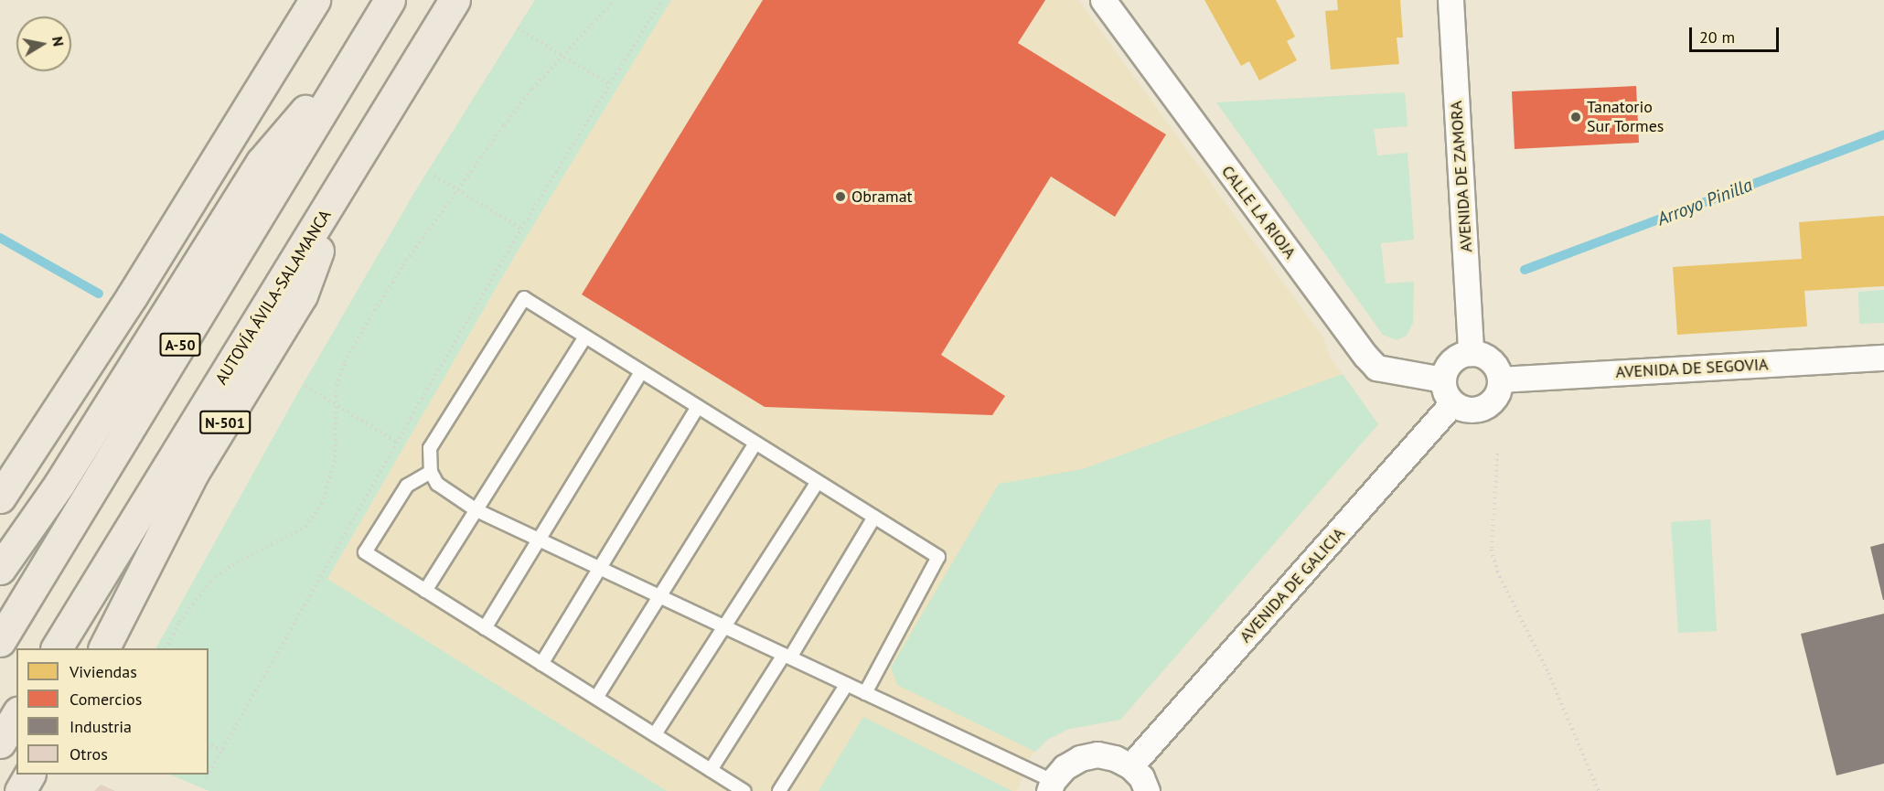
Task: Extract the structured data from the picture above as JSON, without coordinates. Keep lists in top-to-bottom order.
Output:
{
  "streets": {
    "highway": ["AUTOVÍA ÁVILA-SALAMANCA", "A-50", "N-501"],
    "street": [
      "AVENIDA DE ZAMORA",
      "CALLE LA RIOJA",
      "AVENIDA DE SEGOVIA",
      "AVENIDA DE GALICIA"
    ]
  },
  "crossings": [
    ["AVENIDA DE ZAMORA", "CALLE LA RIOJA"],
    ["AVENIDA DE ZAMORA", "AVENIDA DE SEGOVIA"],
    ["AVENIDA DE ZAMORA", "AVENIDA DE GALICIA"],
    ["CALLE LA RIOJA", "AVENIDA DE SEGOVIA"],
    ["CALLE LA RIOJA", "AVENIDA DE GALICIA"],
    ["AUTOVÍA ÁVILA-SALAMANCA", "N-501"],
    ["AVENIDA DE SEGOVIA", "AVENIDA DE GALICIA"]
  ],
  "water": ["Arroyo Pinilla"],
  "places": ["Tanatorio Sur Tormes", "Obramat"],
  "legend": [
    "Viviendas",
    "Comercios",
    "Industria",
    "Otros"
  ],
  "scale_bar": "20 m",
  "north": "right"
}
